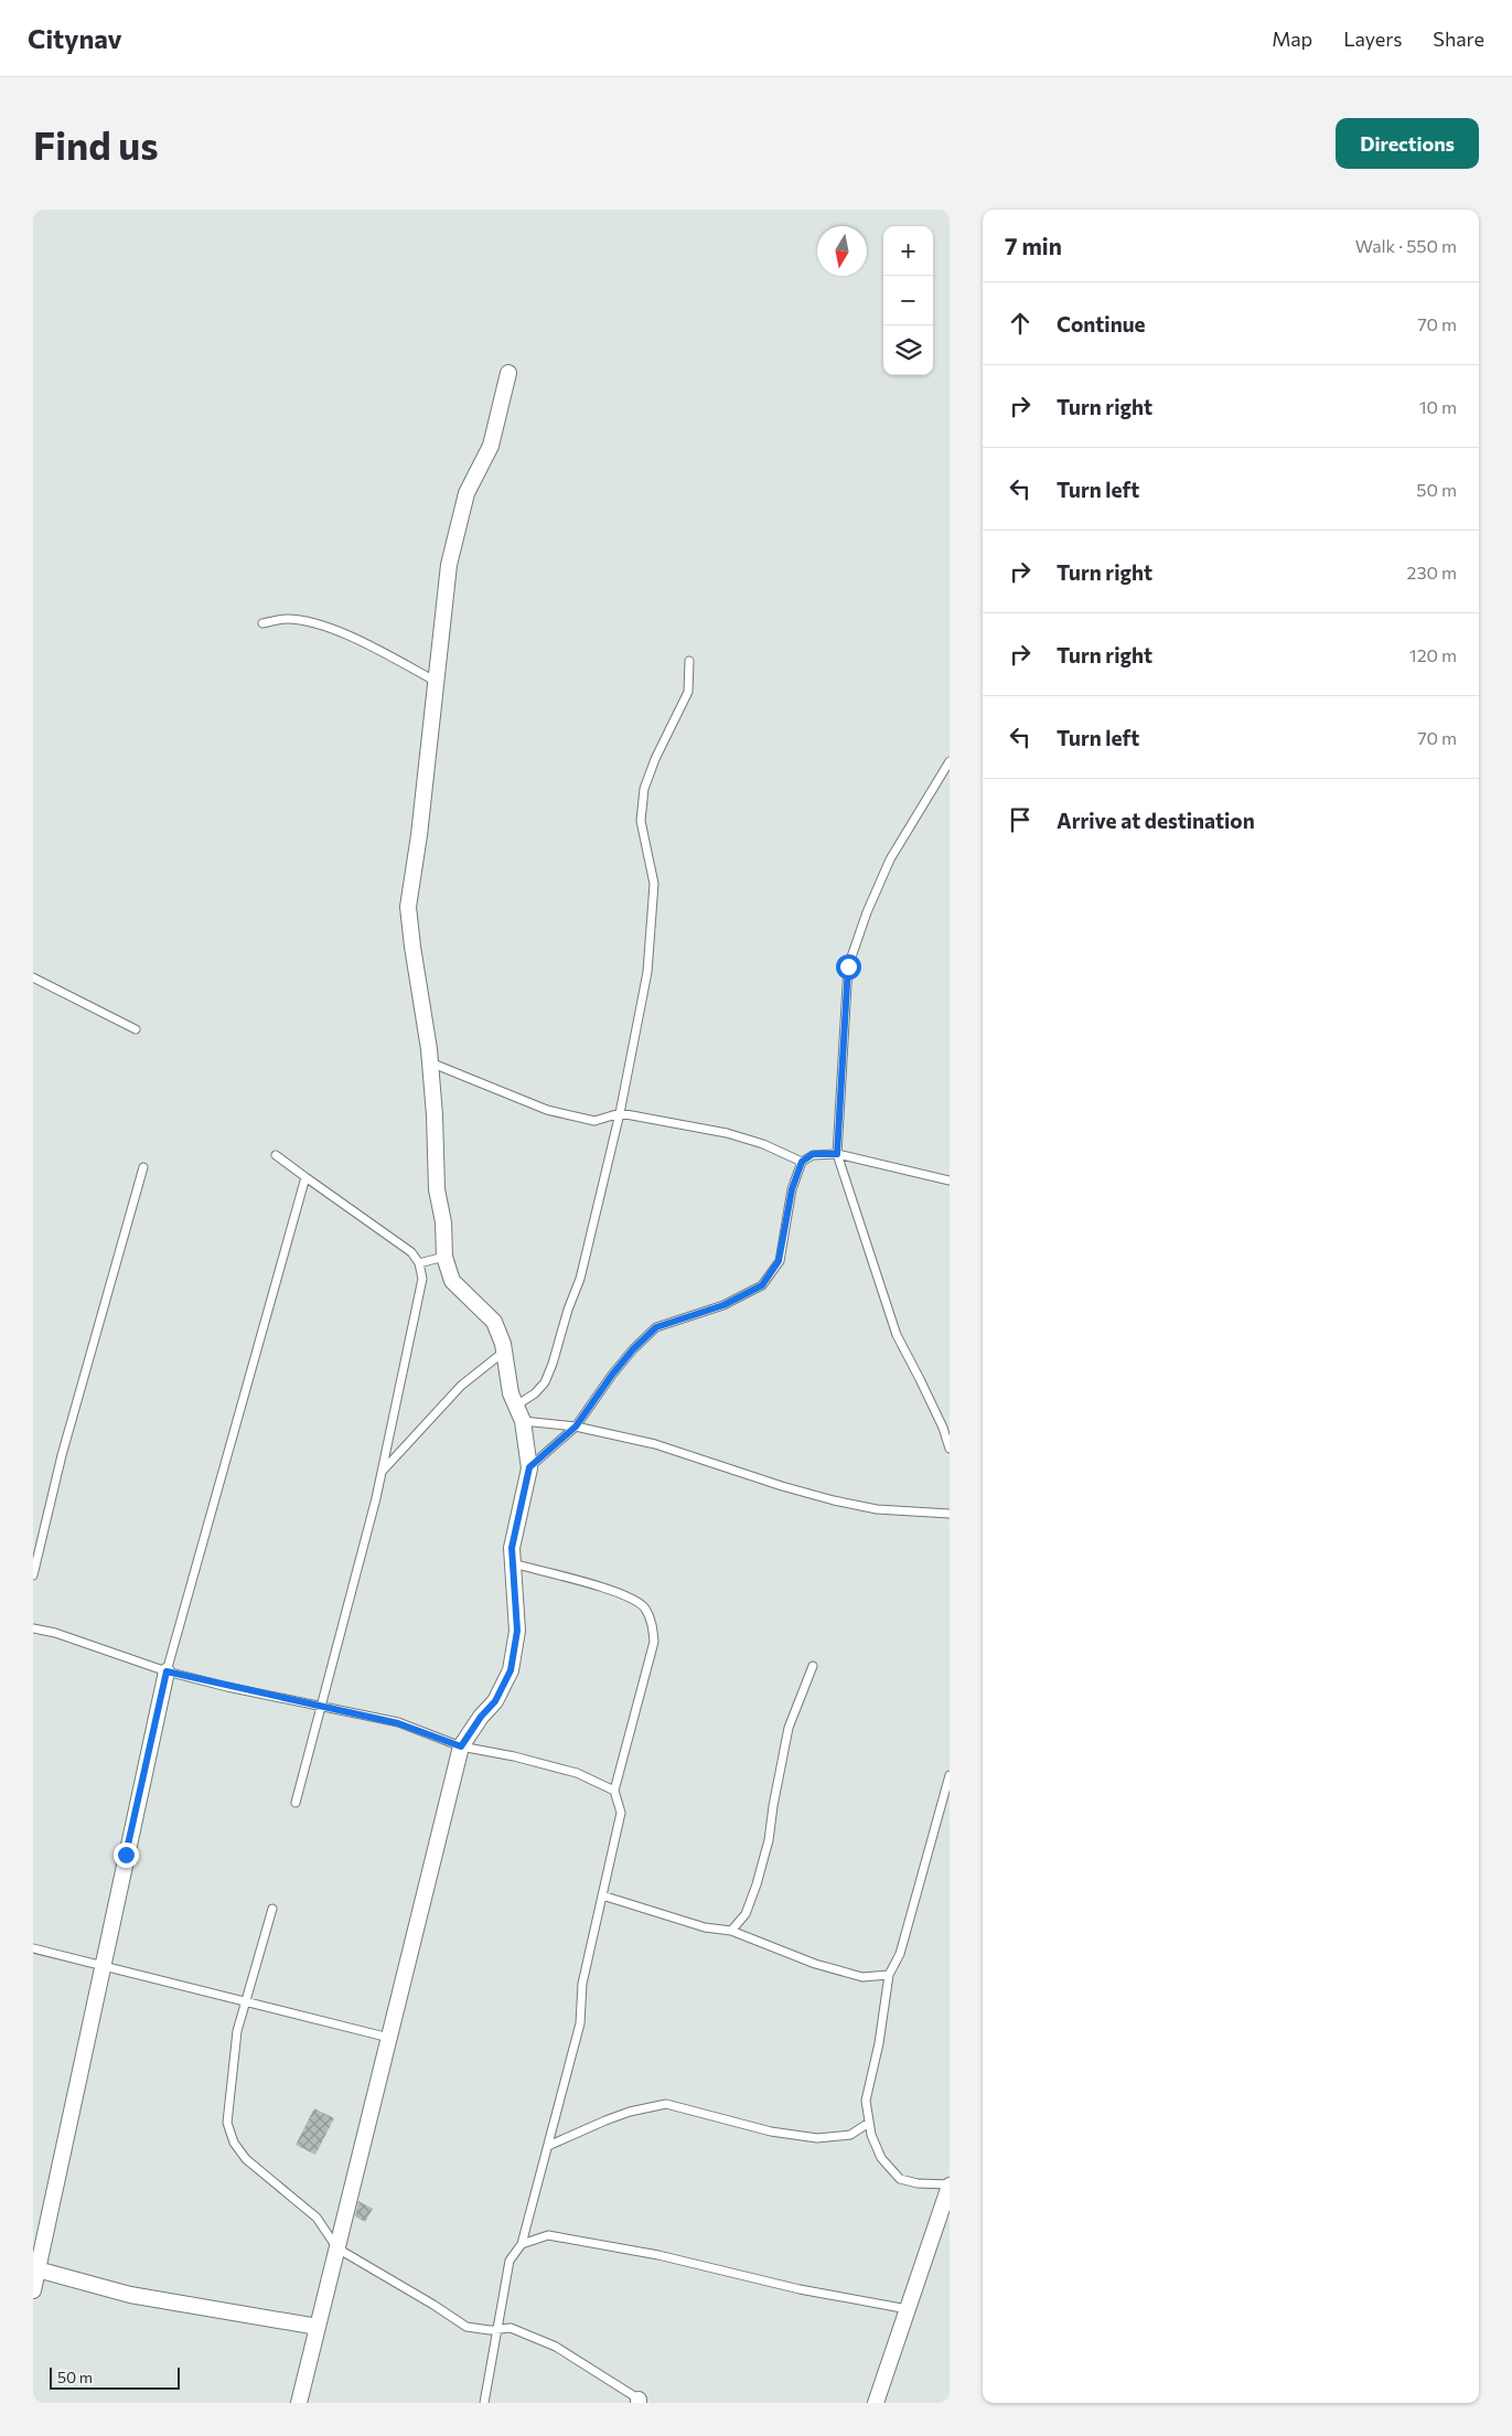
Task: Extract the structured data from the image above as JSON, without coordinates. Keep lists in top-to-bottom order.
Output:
{
  "scale_bar": "50 m",
  "north": "bottom",
  "page": {
    "header": "Citynav",
    "nav": ["Map", "Layers", "Share"],
    "buttons": "Directions",
    "title": "Find us",
    "heading": ["7 min", "Walk · 550 m"],
    "map_buttons": ["+", "−"],
    "list": [
      ["Continue", "70 m"],
      ["Turn right", "10 m"],
      ["Turn left", "50 m"],
      ["Turn right", "230 m"],
      ["Turn right", "120 m"],
      ["Turn left", "70 m"],
      "Arrive at destination"
    ],
    "scale": "50 m"
  }
}
